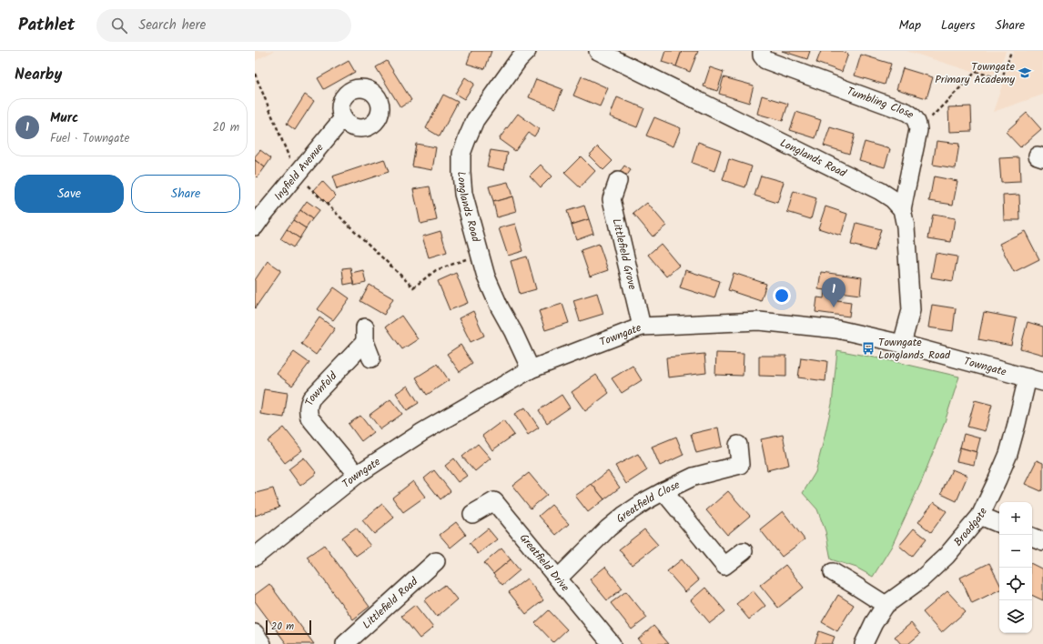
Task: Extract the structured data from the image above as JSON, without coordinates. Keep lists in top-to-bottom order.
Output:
{
  "streets": {
    "street": [
      "Tumbling Close",
      "Longlands Road",
      "Ingfield Avenue",
      "Littlefield Grove",
      "Towngate",
      "Townfold",
      "Greatfield Close",
      "Broadgate",
      "Greatfield Drive",
      "Littlefield Road"
    ]
  },
  "crossings": [
    ["Tumbling Close", "Longlands Road"],
    ["Longlands Road", "Towngate"],
    ["Littlefield Grove", "Towngate"],
    ["Towngate", "Townfold"],
    ["Towngate", "Broadgate"],
    ["Greatfield Close", "Greatfield Drive"]
  ],
  "places": {
    "school or university": ["Towngate Primary Academy"],
    "bus stop": ["Towngate Longlands Road"]
  },
  "scale_bar": "20 m",
  "page": {
    "header": "Pathlet",
    "search": "Search here",
    "nav": ["Map", "Layers", "Share"],
    "heading": "Nearby",
    "list": [
      {
        "mark": "1",
        "name": "Murc",
        "note": "Fuel · Towngate",
        "value": "20 m"
      }
    ],
    "buttons": ["Save", "Share"],
    "pins": "1",
    "map_buttons": ["+", "−"],
    "scale": "20 m"
  }
}
